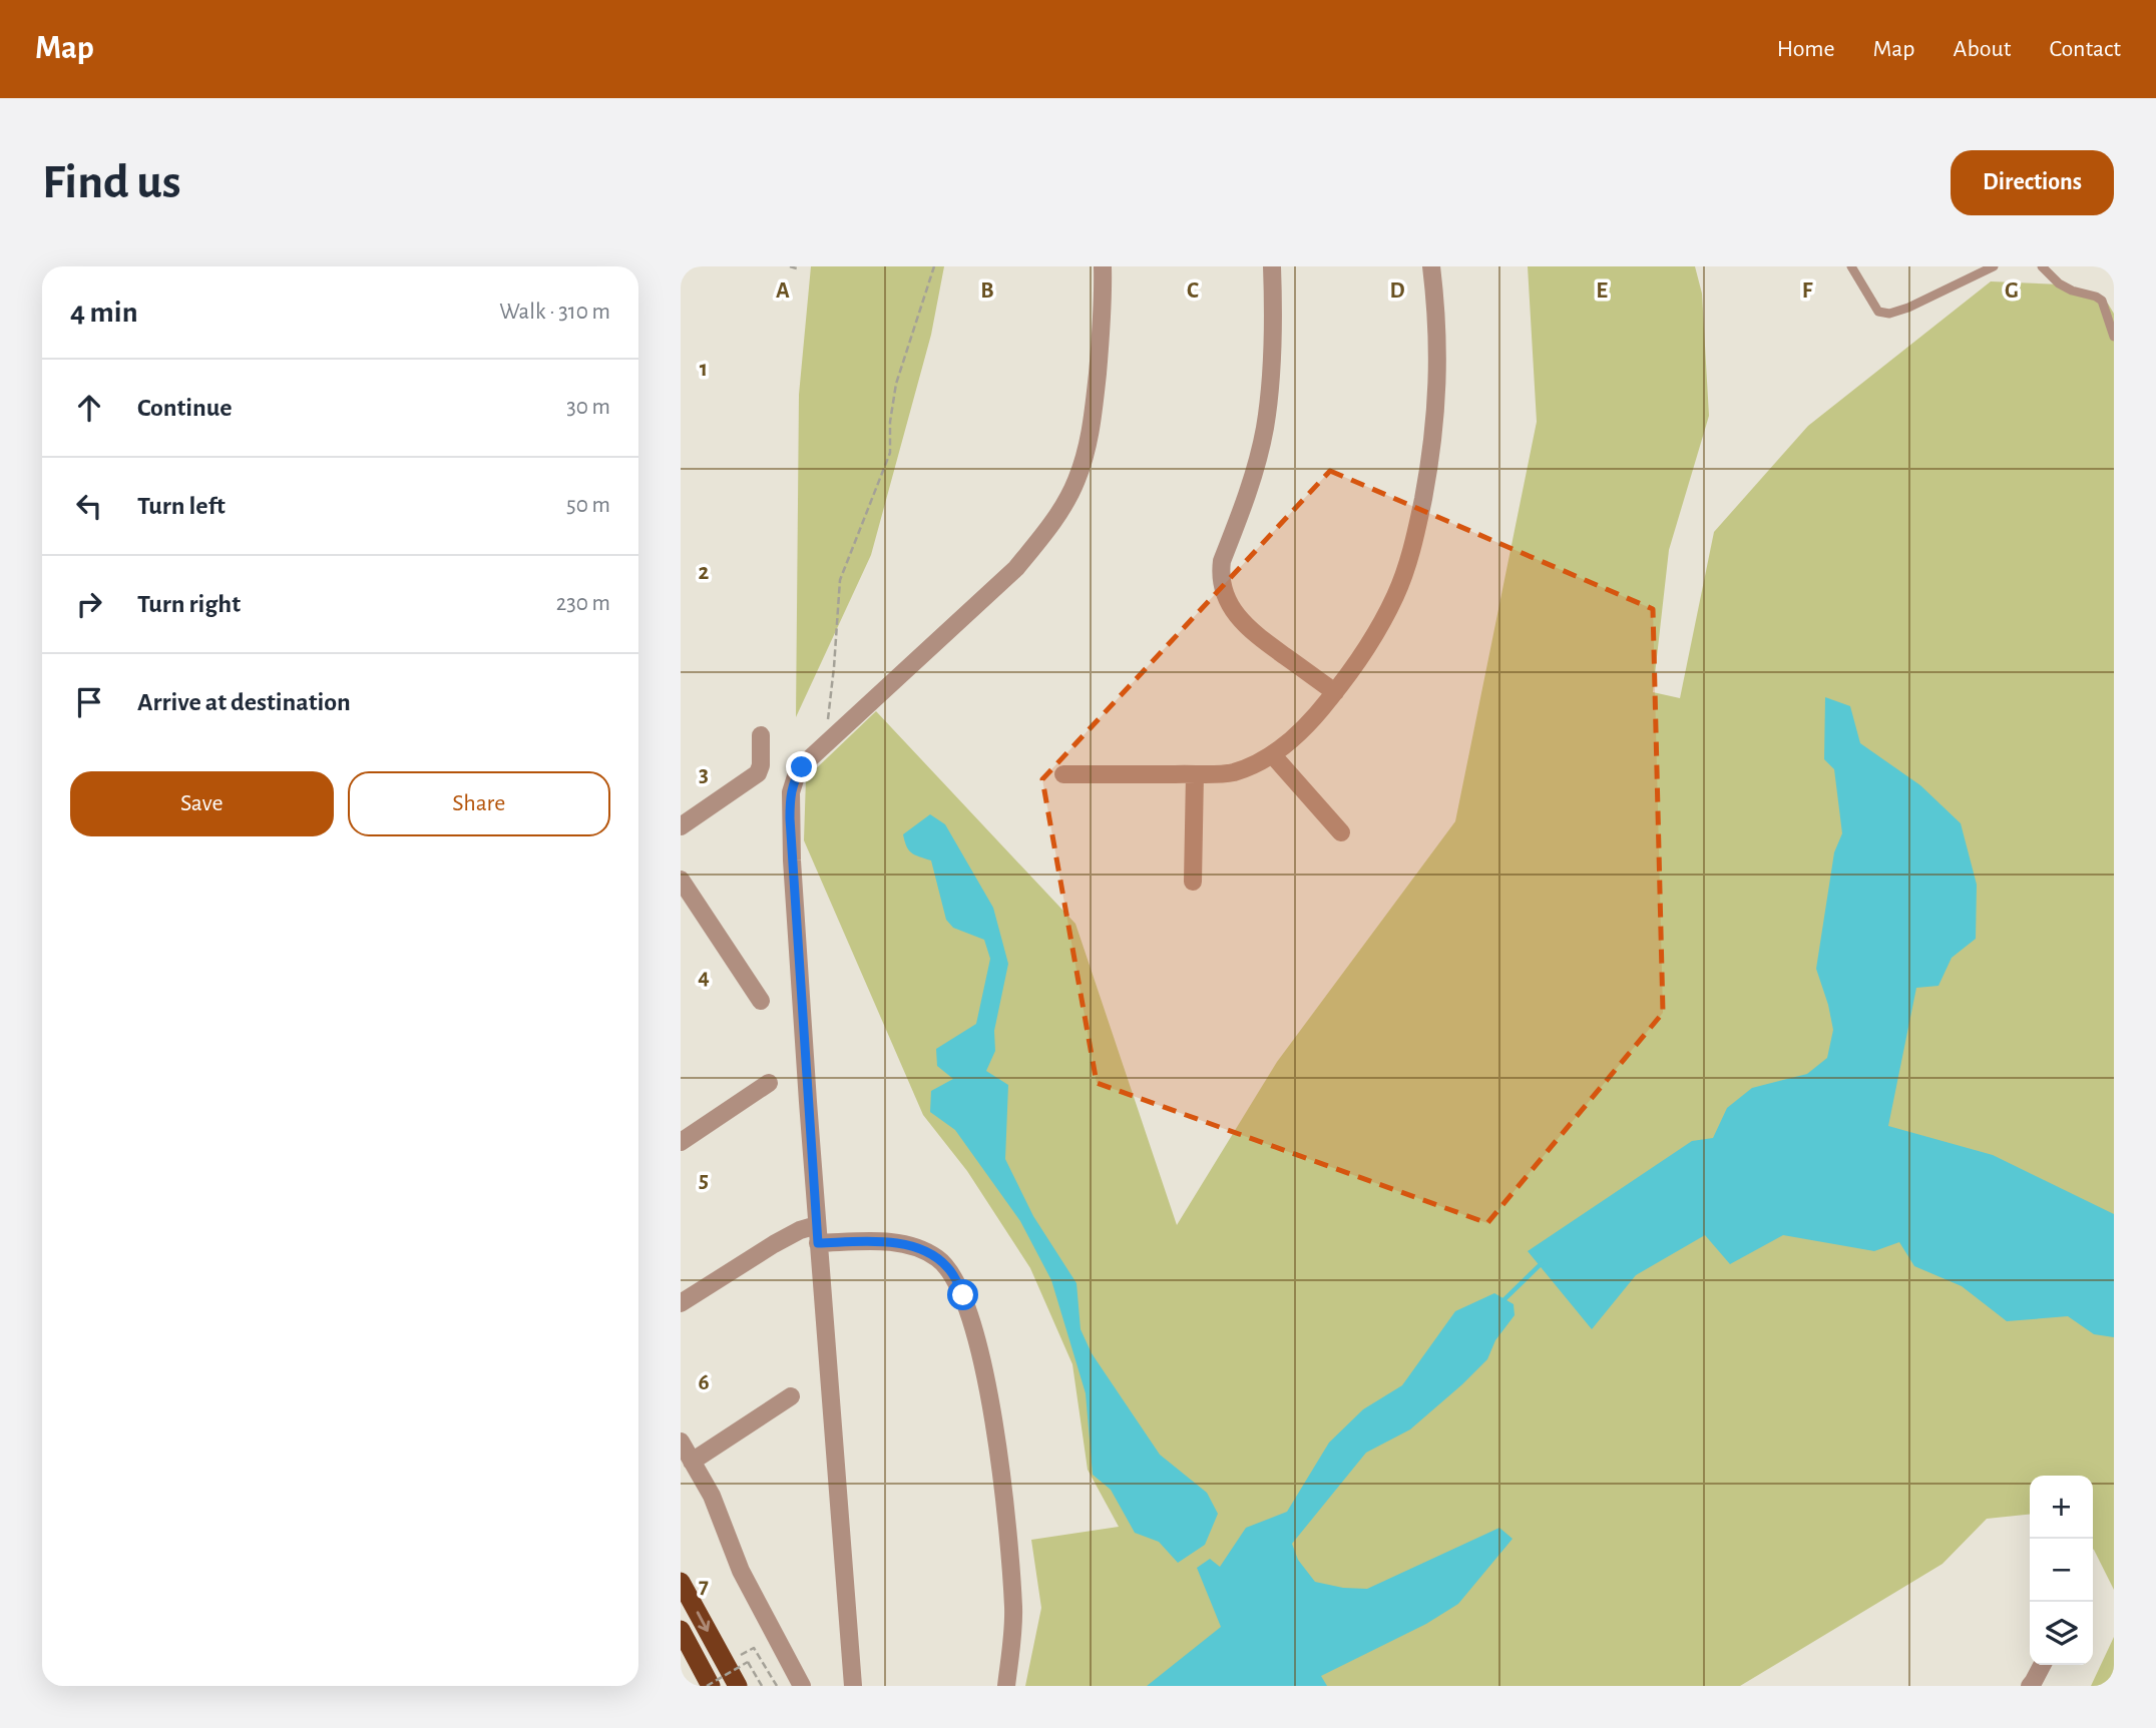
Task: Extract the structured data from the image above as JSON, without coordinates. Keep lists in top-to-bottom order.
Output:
{
  "page": {
    "header": "Map",
    "nav": [
      "Home",
      "Map",
      "About",
      "Contact"
    ],
    "buttons": [
      "Directions",
      ["Save", "Share"]
    ],
    "title": "Find us",
    "heading": ["4 min", "Walk · 310 m"],
    "list": [
      ["Continue", "30 m"],
      ["Turn left", "50 m"],
      ["Turn right", "230 m"],
      "Arrive at destination"
    ],
    "map_buttons": ["+", "−"]
  },
  "grid": {
    "columns": [
      "A",
      "B",
      "C",
      "D",
      "E",
      "F",
      "G"
    ],
    "rows": [
      "1",
      "2",
      "3",
      "4",
      "5",
      "6",
      "7"
    ]
  }
}
